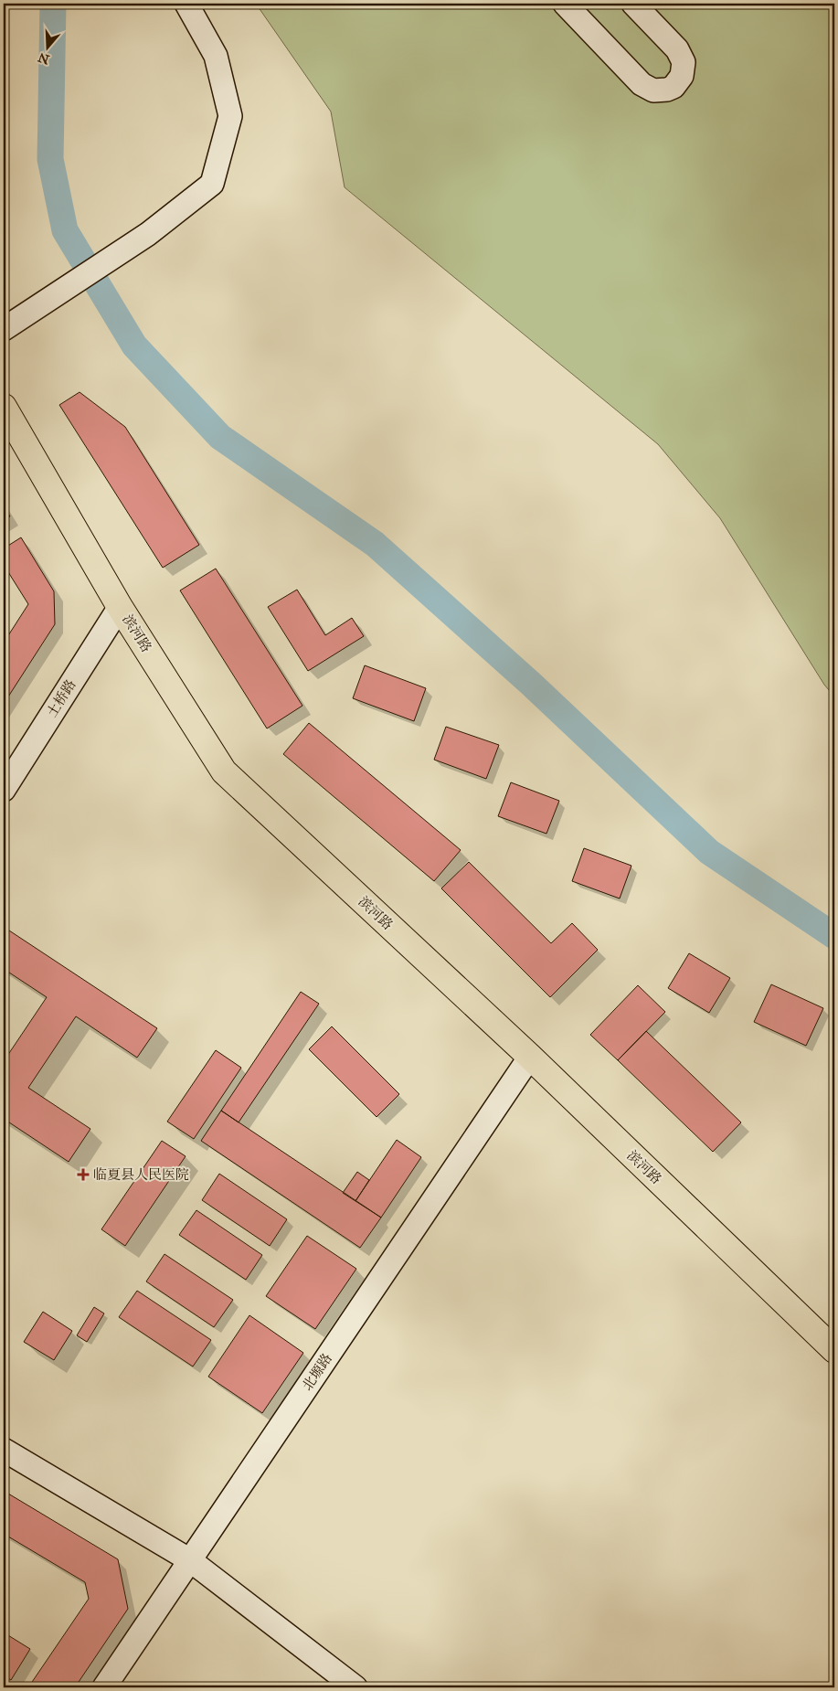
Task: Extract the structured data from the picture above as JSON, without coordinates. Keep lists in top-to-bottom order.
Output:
{
  "streets": {
    "main road": ["滨河路"],
    "street": ["土桥路", "北塬路"]
  },
  "crossings": [
    ["滨河路", "土桥路"],
    ["滨河路", "北塬路"]
  ],
  "places": {
    "health": ["临夏县人民医院"]
  },
  "north": "bottom"
}
